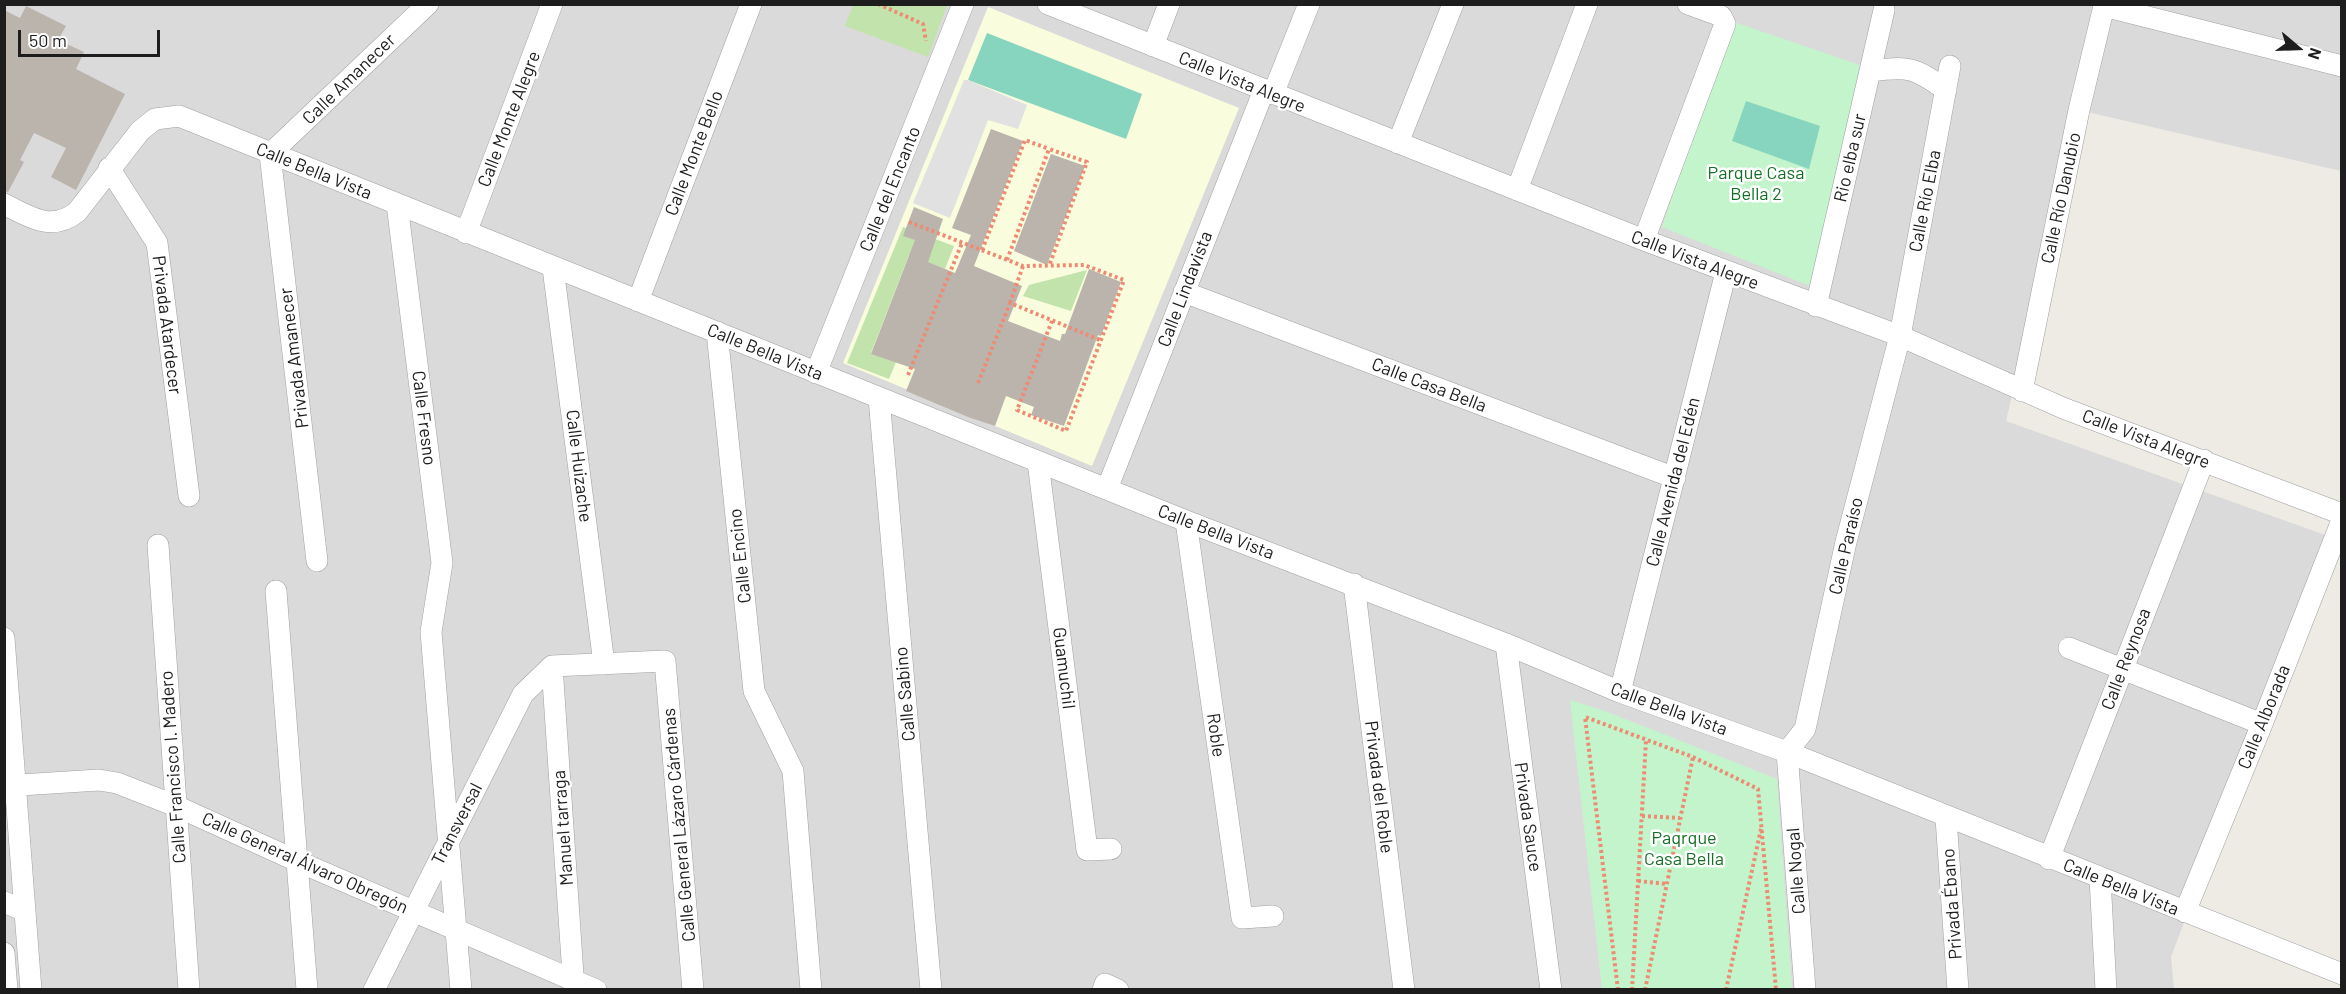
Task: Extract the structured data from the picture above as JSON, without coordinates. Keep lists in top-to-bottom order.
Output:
{
  "streets": {
    "street": [
      "Calle Amanecer",
      "Calle Vista Alegre",
      "Calle Monte Alegre",
      "Calle Monte Bello",
      "Rio elba sur",
      "Calle Bella Vista",
      "Calle del Encanto",
      "Calle Río Danubio",
      "Calle Río Elba",
      "Calle Lindavista",
      "Privada Atardecer",
      "Privada Amanecer",
      "Calle Casa Bella",
      "Calle Fresno",
      "Calle Huizache",
      "Calle Avenida del Edén",
      "Calle Paraíso",
      "Calle Encino",
      "Calle Reynosa",
      "Guamuchil",
      "Calle Sabino",
      "Calle Alborada",
      "Roble",
      "Calle Francisco I. Madero",
      "Privada del Roble",
      "Privada Sauce",
      "Transversal",
      "Calle General Lázaro Cárdenas",
      "Manuel tarraga",
      "Calle General Álvaro Obregón",
      "Calle Nogal",
      "Privada Ébano"
    ]
  },
  "crossings": [
    ["Calle Amanecer", "Calle Bella Vista"],
    ["Calle Amanecer", "Privada Amanecer"],
    ["Calle Vista Alegre", "Rio elba sur"],
    ["Calle Vista Alegre", "Calle Río Danubio"],
    ["Calle Vista Alegre", "Calle Río Elba"],
    ["Calle Vista Alegre", "Calle Lindavista"],
    ["Calle Vista Alegre", "Calle Avenida del Edén"],
    ["Calle Vista Alegre", "Calle Paraíso"],
    ["Calle Vista Alegre", "Calle Reynosa"],
    ["Calle Monte Alegre", "Calle Bella Vista"],
    ["Calle Monte Bello", "Calle Bella Vista"],
    ["Calle Bella Vista", "Calle del Encanto"],
    ["Calle Bella Vista", "Calle Lindavista"],
    ["Calle Bella Vista", "Privada Atardecer"],
    ["Calle Bella Vista", "Privada Amanecer"],
    ["Calle Bella Vista", "Calle Fresno"],
    ["Calle Bella Vista", "Calle Huizache"],
    ["Calle Bella Vista", "Calle Avenida del Edén"],
    ["Calle Bella Vista", "Calle Paraíso"],
    ["Calle Bella Vista", "Calle Encino"],
    ["Calle Bella Vista", "Calle Reynosa"],
    ["Calle Bella Vista", "Guamuchil"],
    ["Calle Bella Vista", "Calle Sabino"],
    ["Calle Bella Vista", "Calle Alborada"],
    ["Calle Bella Vista", "Roble"],
    ["Calle Bella Vista", "Privada del Roble"],
    ["Calle Bella Vista", "Privada Sauce"],
    ["Calle Bella Vista", "Calle Nogal"],
    ["Calle Bella Vista", "Privada Ébano"],
    ["Calle Río Elba", "Calle Paraíso"],
    ["Calle Lindavista", "Calle Casa Bella"],
    ["Calle Casa Bella", "Calle Avenida del Edén"],
    ["Calle Fresno", "Transversal"],
    ["Calle Fresno", "Calle General Álvaro Obregón"],
    ["Calle Huizache", "Calle General Lázaro Cárdenas"],
    ["Calle Paraíso", "Calle Nogal"],
    ["Calle Francisco I. Madero", "Calle General Álvaro Obregón"],
    ["Transversal", "Manuel tarraga"],
    ["Transversal", "Calle General Álvaro Obregón"],
    ["Manuel tarraga", "Calle General Álvaro Obregón"]
  ],
  "parks": ["Parque Casa Bella 2", "Paqrque Casa Bella"],
  "scale_bar": "50 m",
  "north": "right"
}
